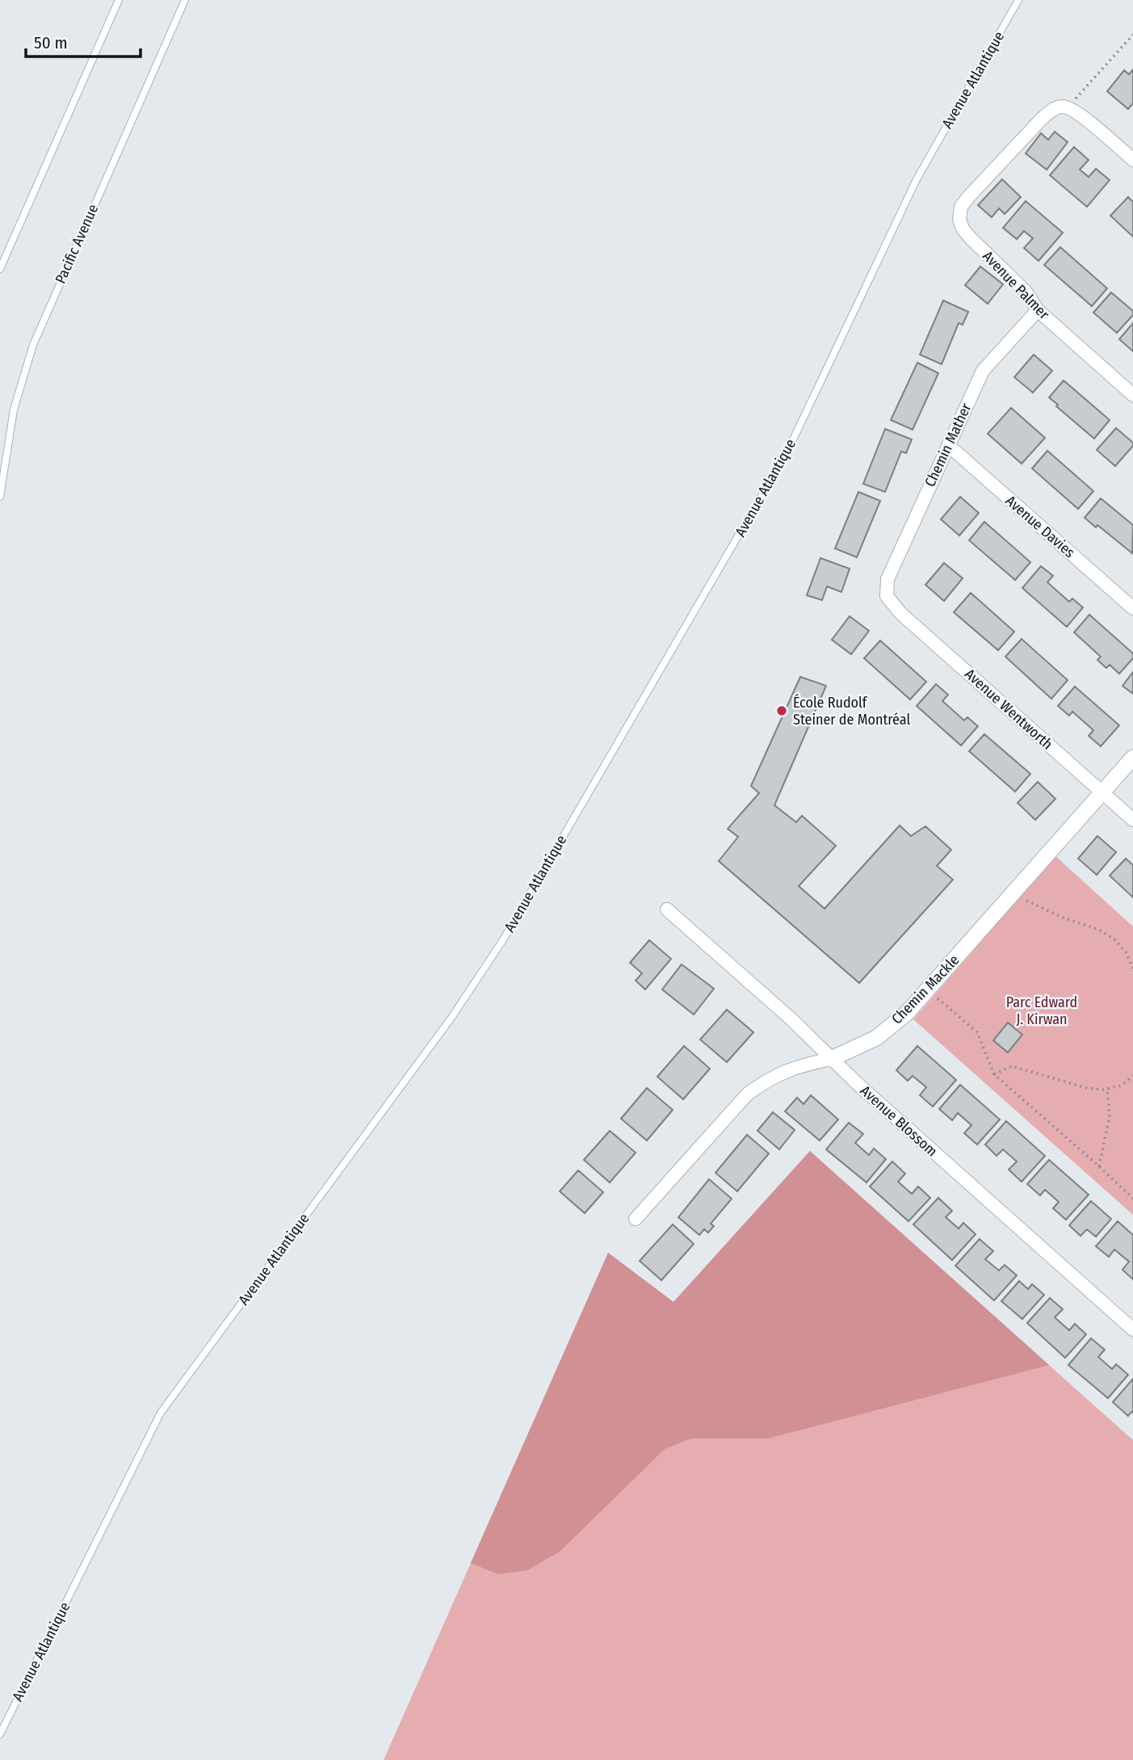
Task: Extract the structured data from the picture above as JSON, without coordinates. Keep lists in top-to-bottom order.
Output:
{
  "streets": {
    "street": [
      "Avenue Palmer",
      "Chemin Mather",
      "Avenue Davies",
      "Avenue Wentworth",
      "Chemin Mackle",
      "Avenue Blossom"
    ],
    "lane": ["Avenue Atlantique", "Pacific Avenue"]
  },
  "crossings": [
    ["Avenue Palmer", "Chemin Mather"],
    ["Chemin Mather", "Avenue Davies"],
    ["Chemin Mather", "Avenue Wentworth"],
    ["Avenue Wentworth", "Chemin Mackle"],
    ["Chemin Mackle", "Avenue Blossom"]
  ],
  "parks": ["Parc Edward J. Kirwan"],
  "places": ["École Rudolf Steiner de Montréal"],
  "scale_bar": "50 m"
}
